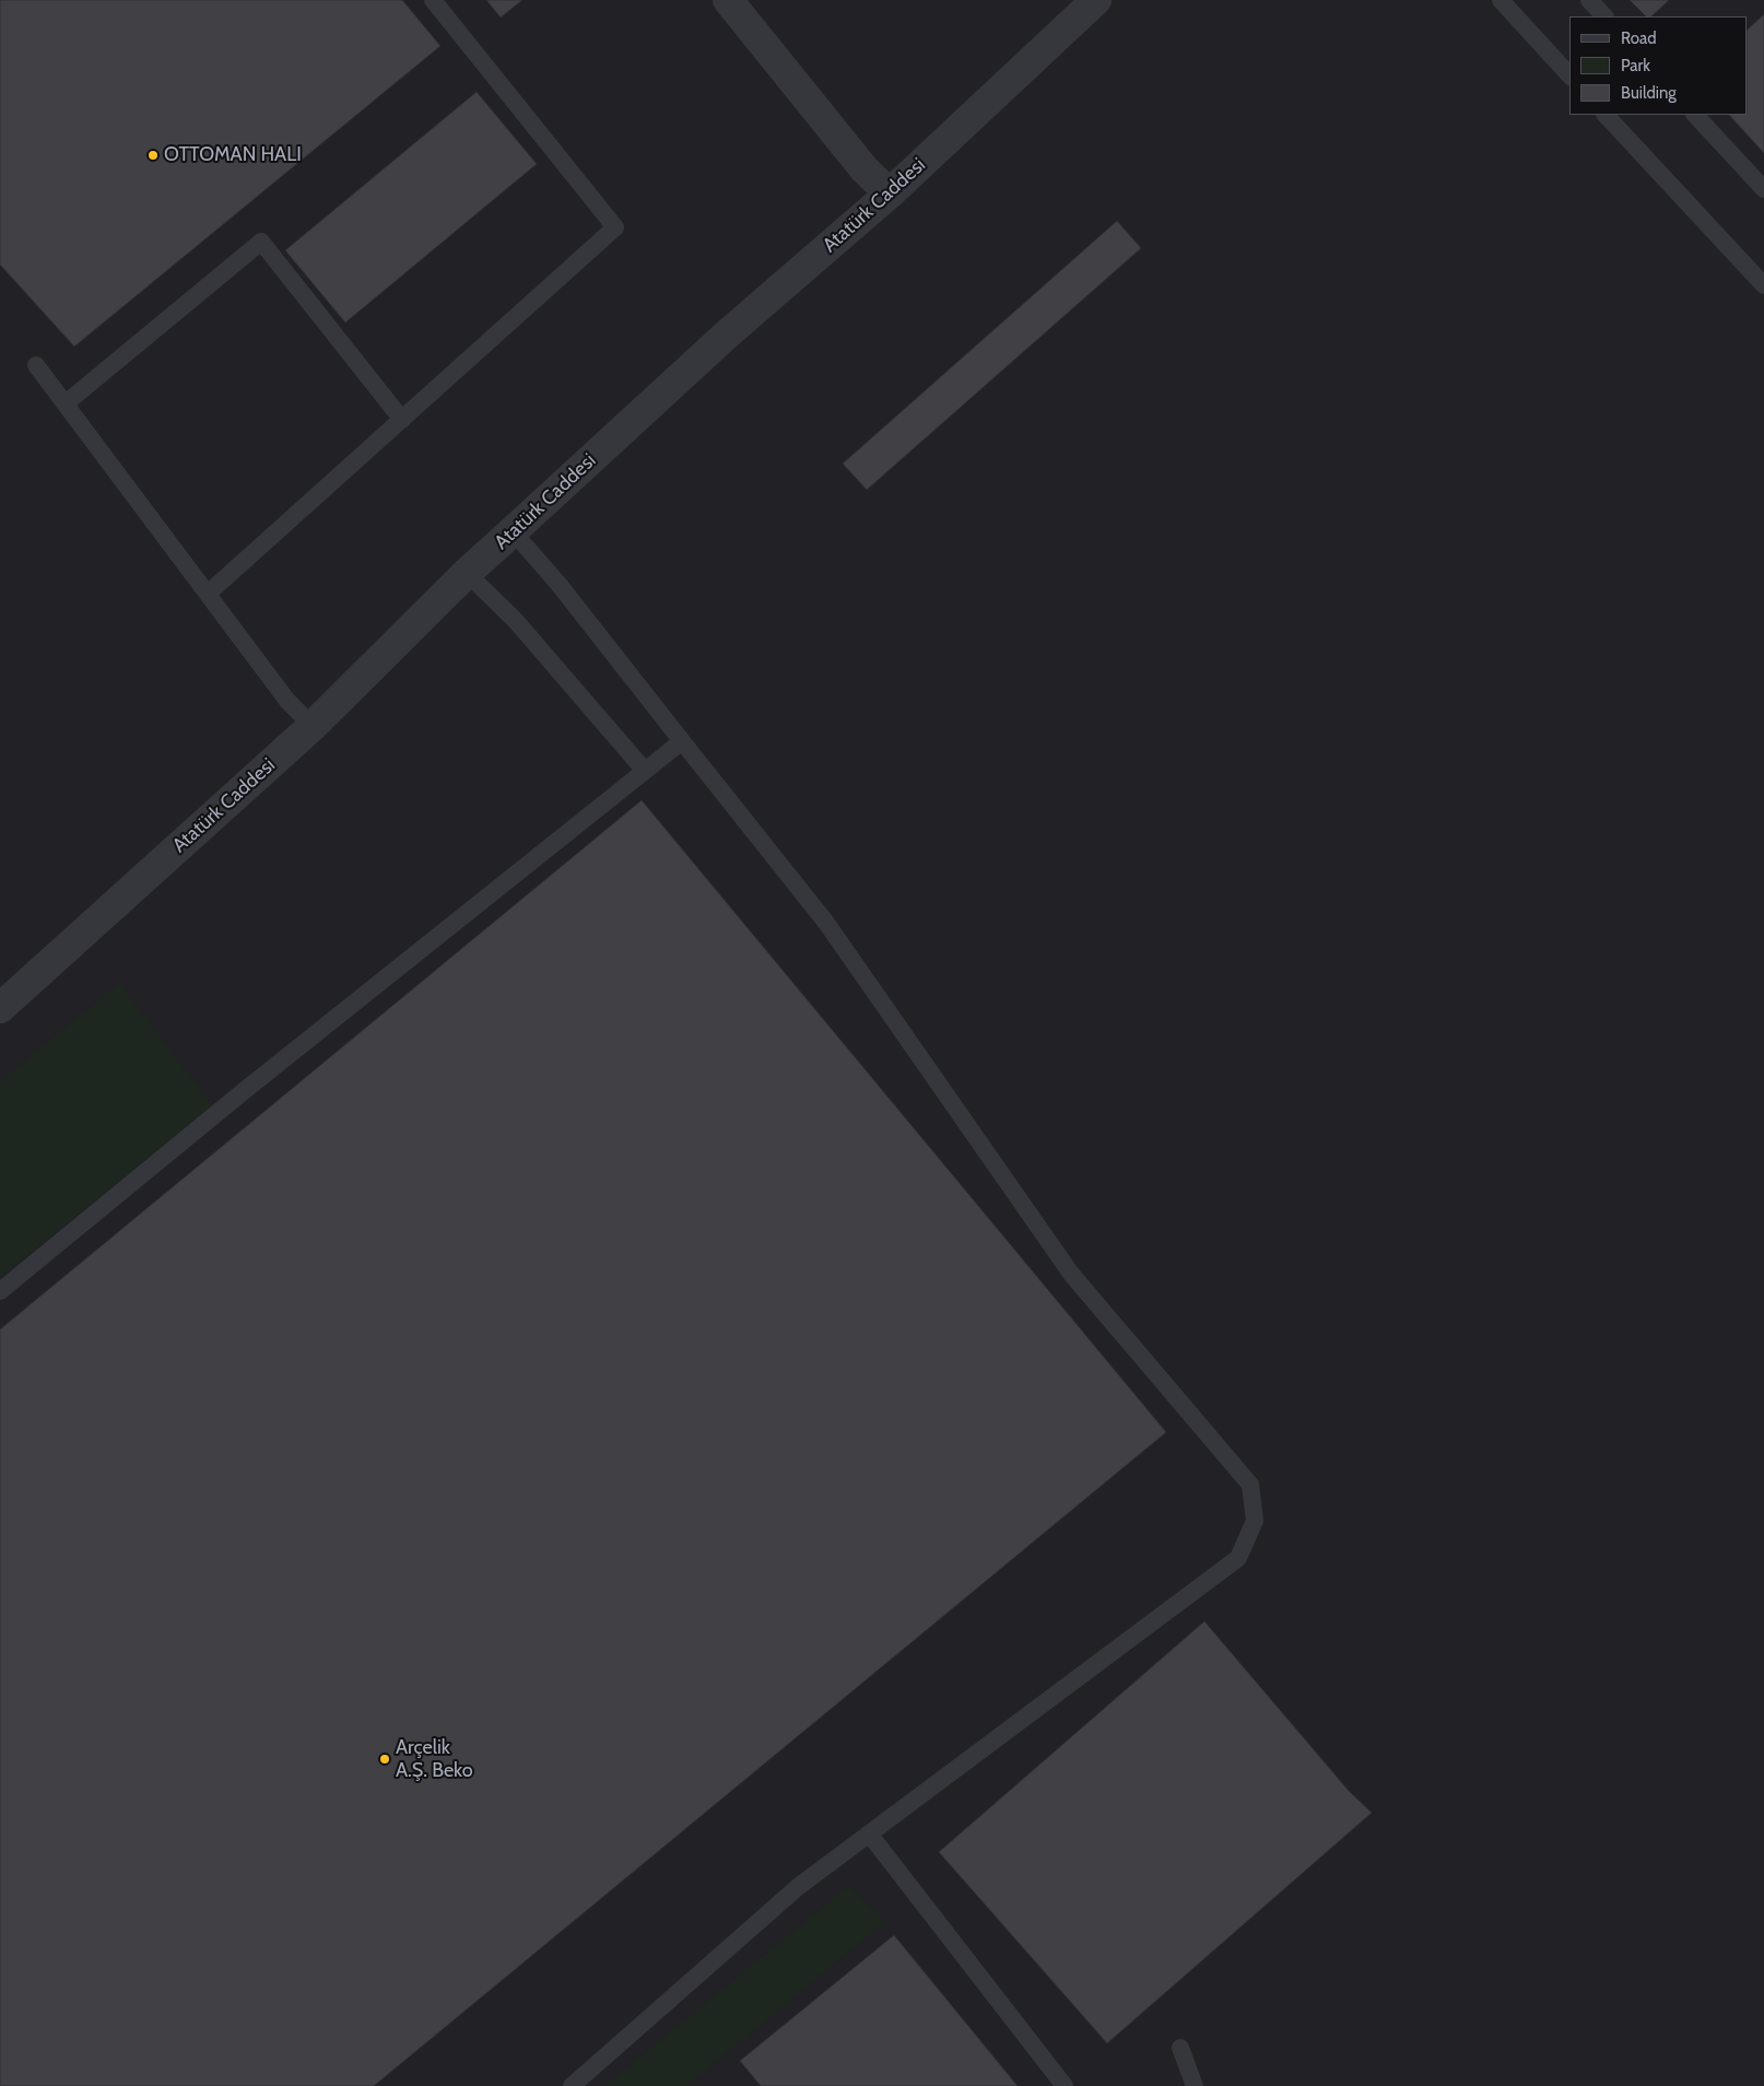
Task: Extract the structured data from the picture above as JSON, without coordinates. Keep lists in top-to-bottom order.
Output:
{
  "streets": {
    "street": ["Atatürk Caddesi"]
  },
  "places": ["OTTOMAN HALI", "Arçelik A.Ş. Beko"],
  "legend": ["Road", "Park", "Building"]
}
